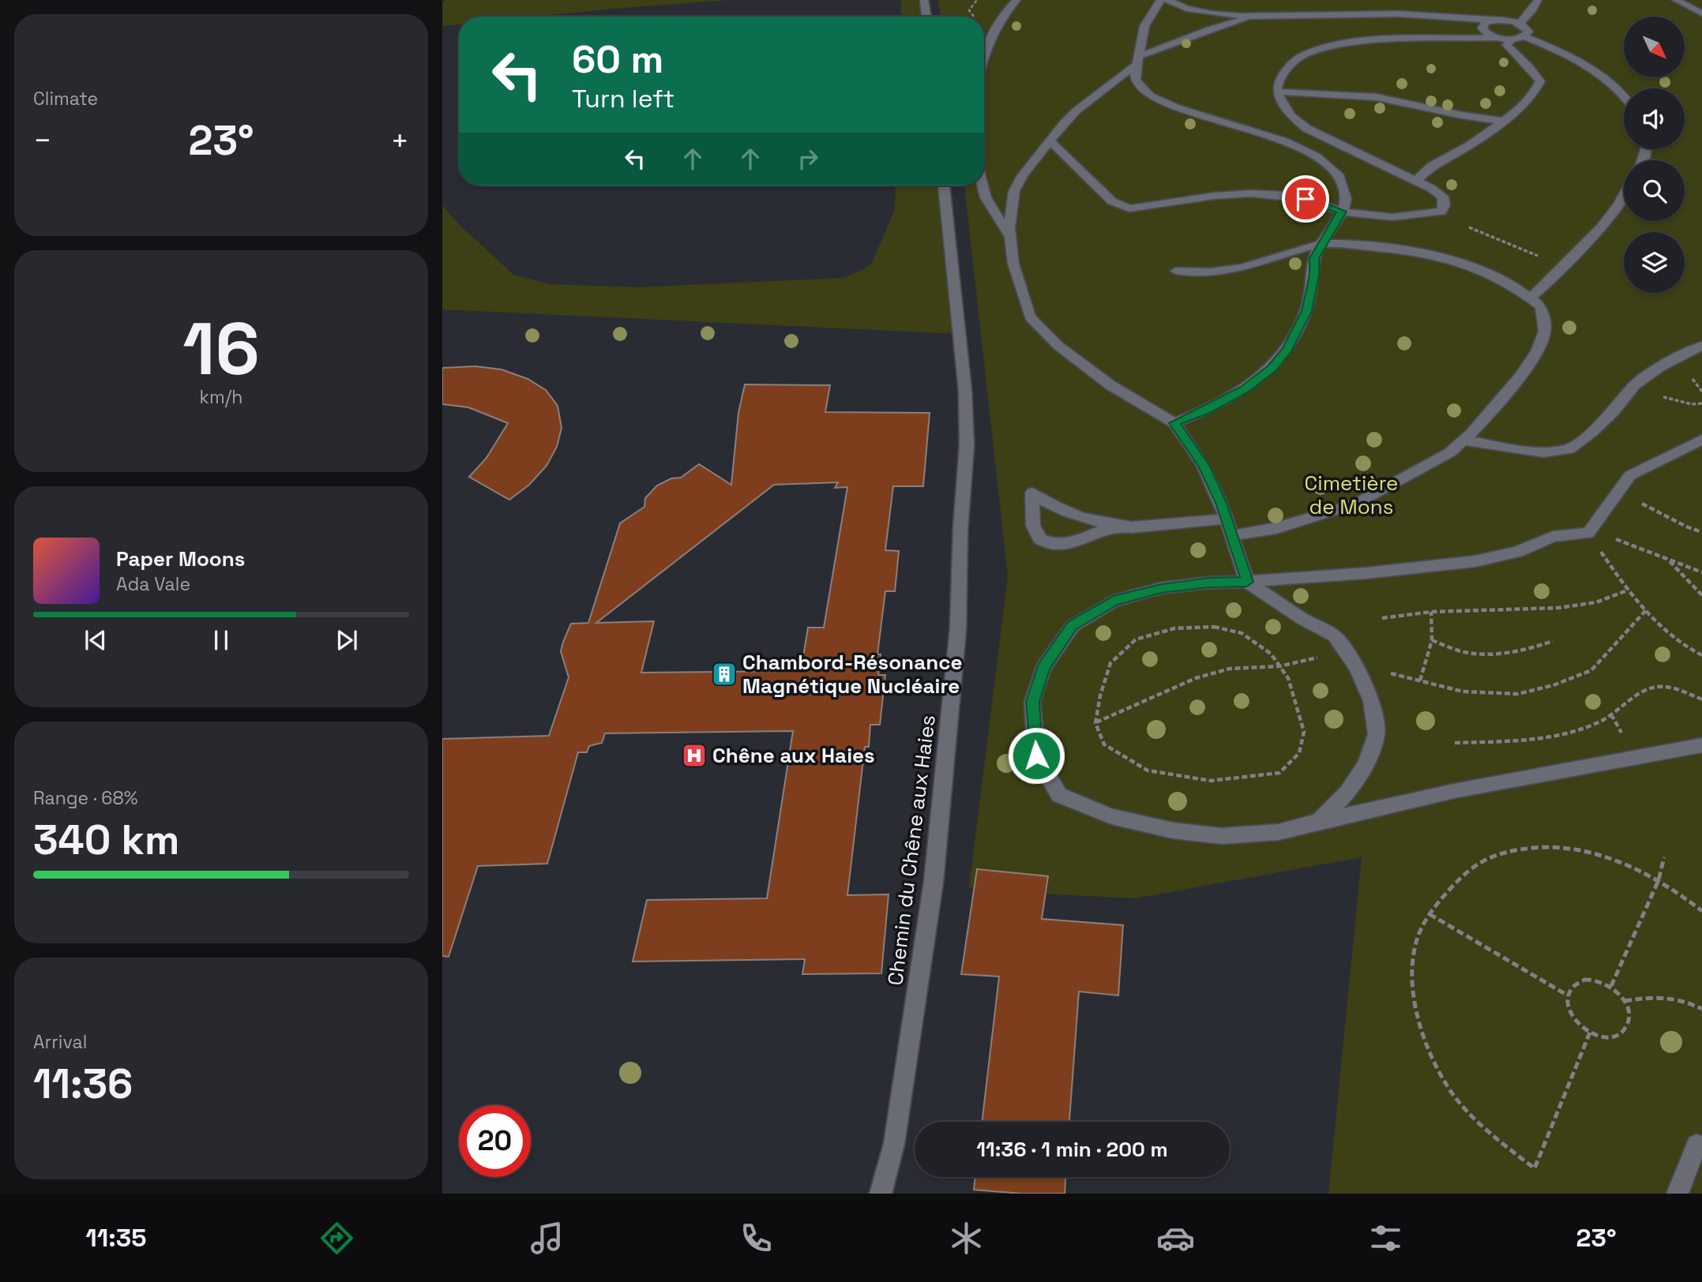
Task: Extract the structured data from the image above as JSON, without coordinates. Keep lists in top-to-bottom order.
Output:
{
  "streets": {
    "street": ["Chemin du Chêne aux Haies"]
  },
  "parks": ["Cimetière de Mons"],
  "places": {
    "building": ["Chambord-Résonance Magnétique Nucléaire"],
    "hospital": ["Chêne aux Haies"]
  },
  "north": "bottom right",
  "page": {
    "tile": [
      "Climate",
      ["16", "km/h"],
      ["Range · 68%", "340 km"],
      ["Arrival", "11:36"]
    ],
    "turn": ["60 m", "Turn left"],
    "heat": ["−", "23°", "+"],
    "song": ["Paper Moons", "Ada Vale"],
    "limit": "20",
    "trip": "11:36 · 1 min · 200 m",
    "tabs": ["11:35", "23°"]
  }
}
